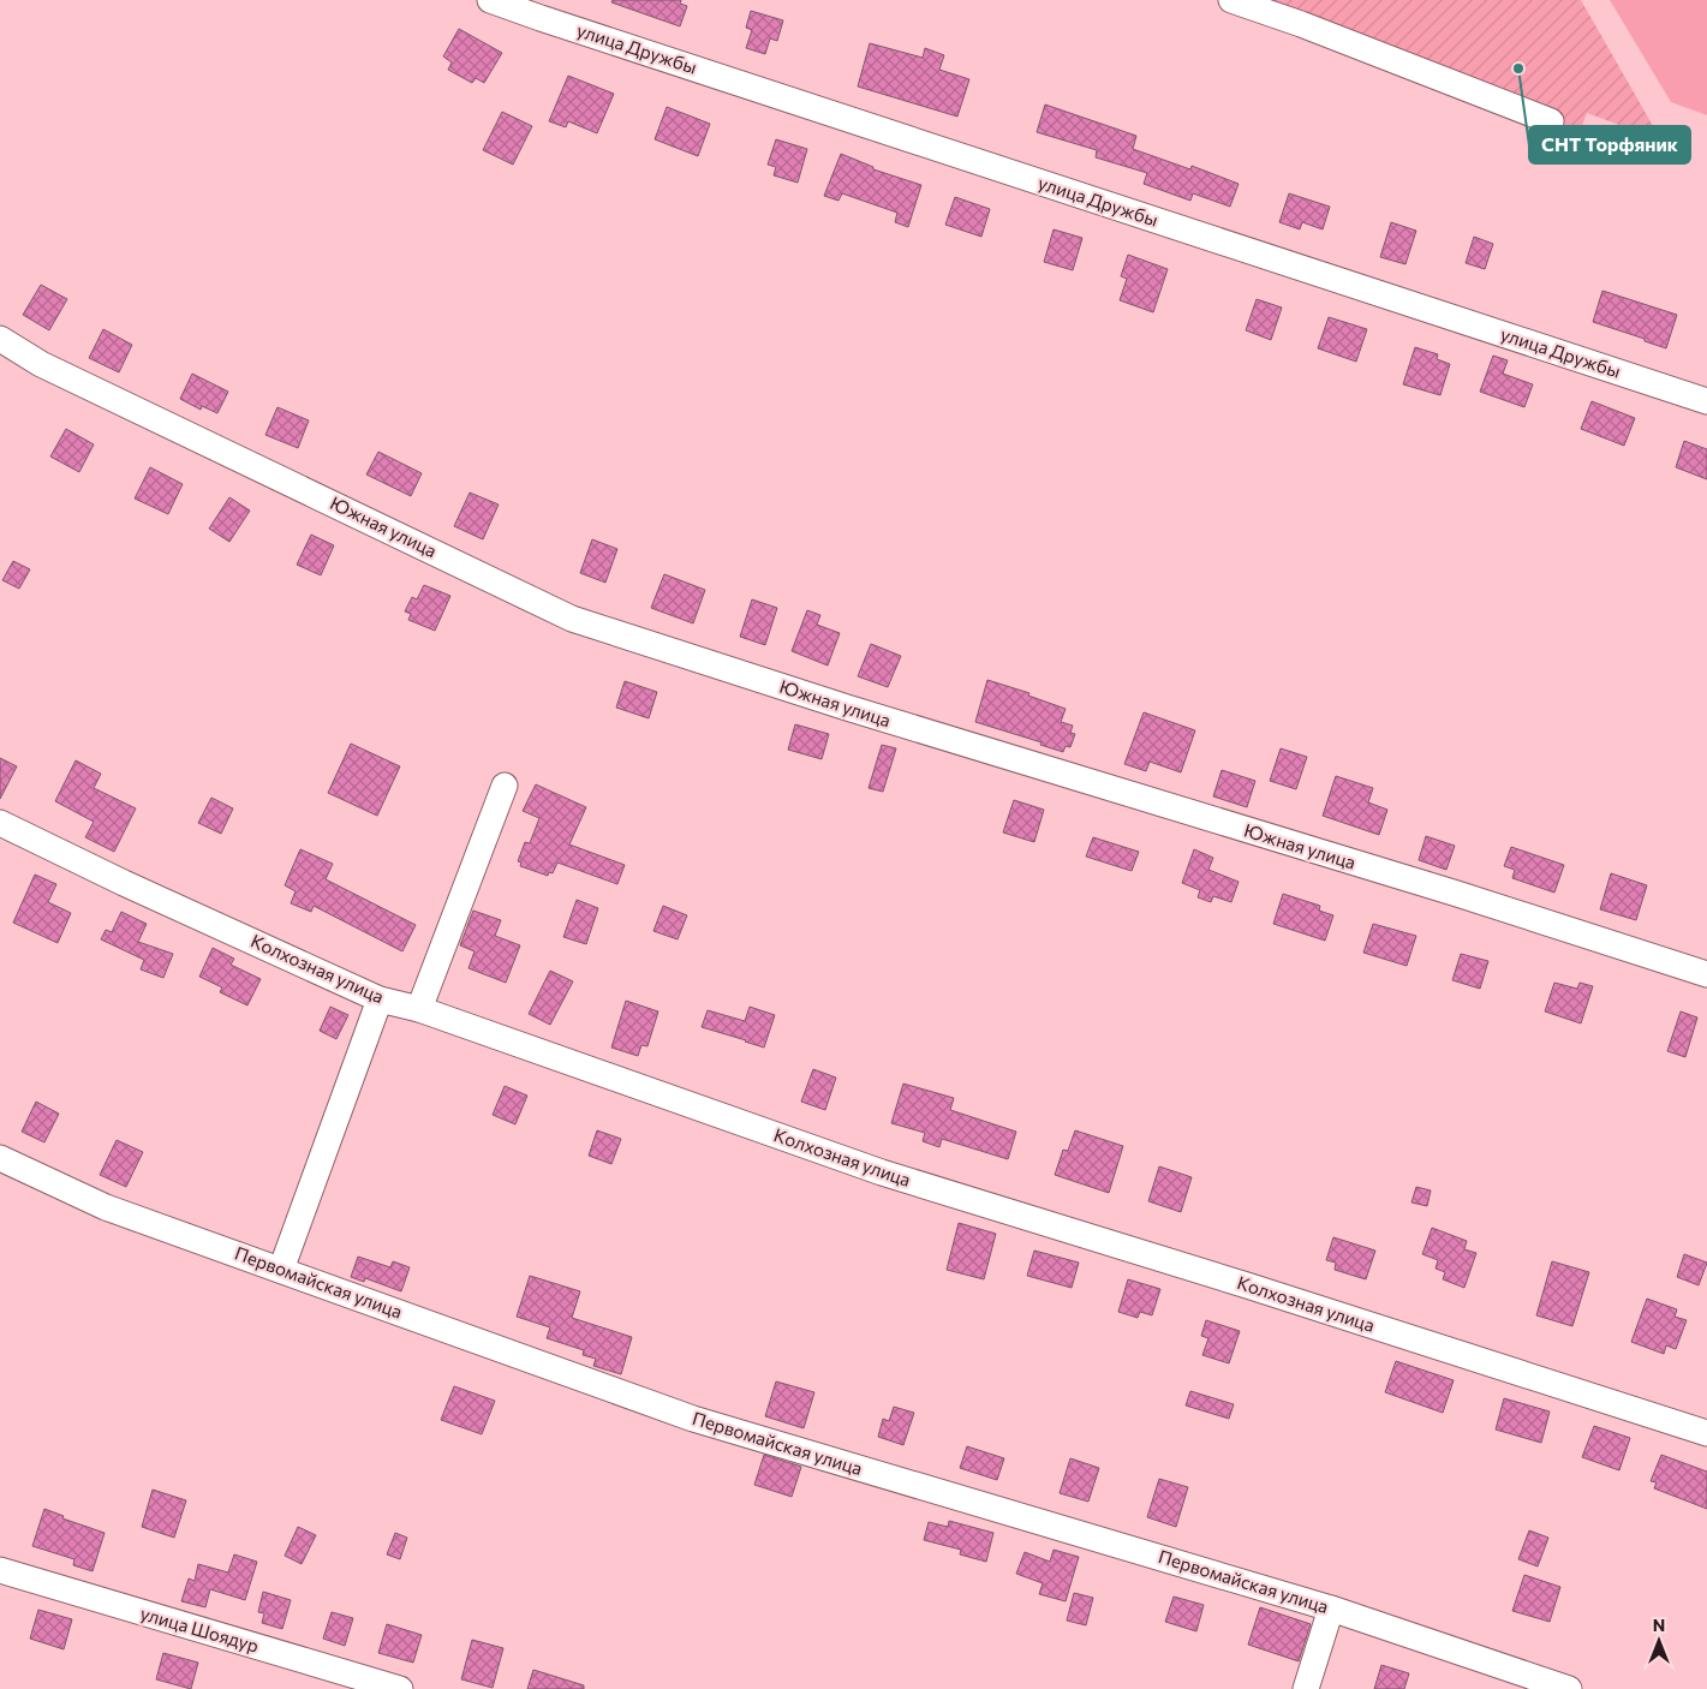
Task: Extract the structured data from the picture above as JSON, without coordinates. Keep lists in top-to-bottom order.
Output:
{
  "streets": {
    "street": [
      "улица Дружбы",
      "Южная улица",
      "Колхозная улица",
      "Первомайская улица",
      "улица Шоядур"
    ]
  },
  "places": ["СНТ Торфяник"],
  "north": "top"
}
